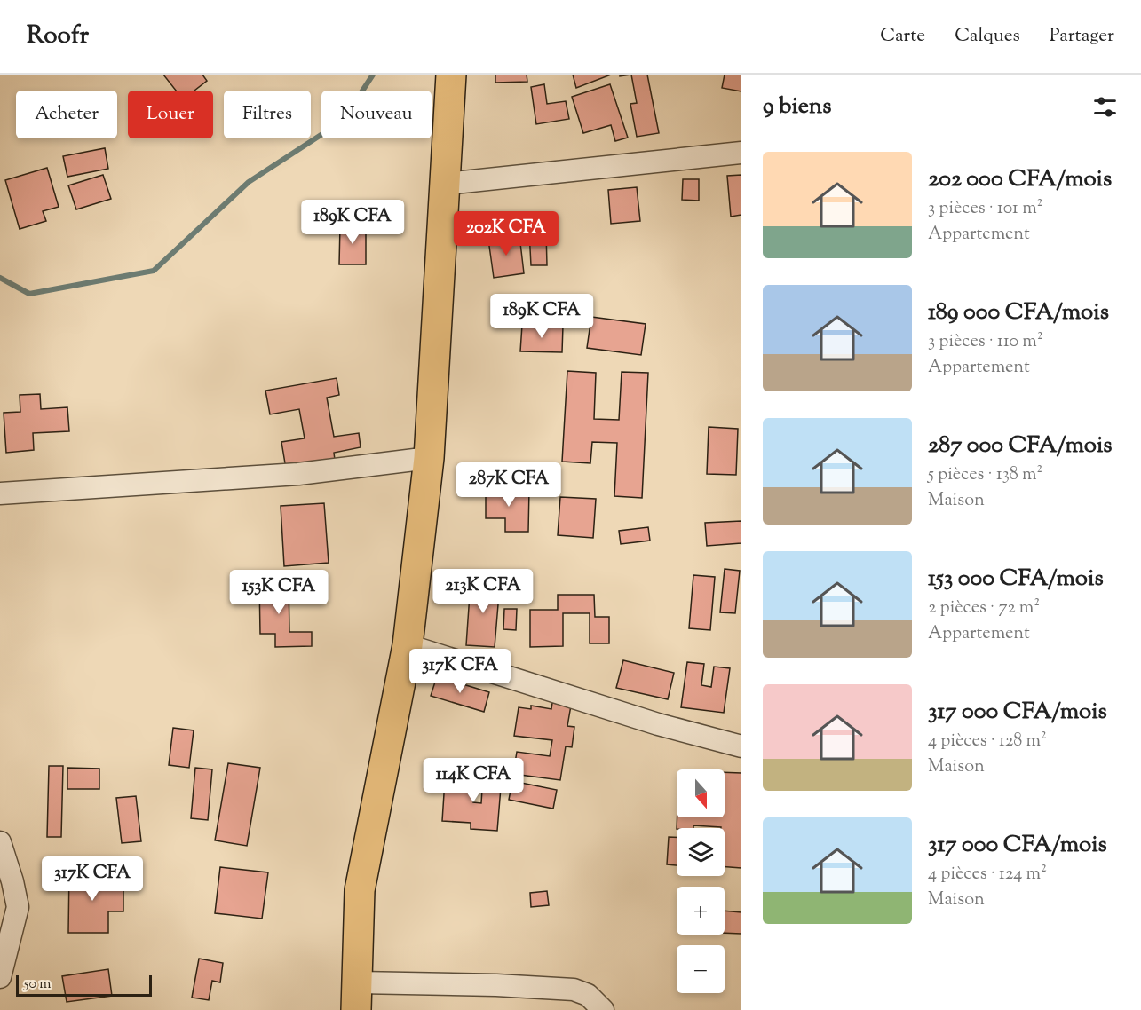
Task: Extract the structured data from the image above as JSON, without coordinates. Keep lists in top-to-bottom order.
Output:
{
  "scale_bar": "50 m",
  "north": "bottom",
  "page": {
    "header": "Roofr",
    "nav": ["Carte", "Calques", "Partager"],
    "heading": "9 biens",
    "chip": [
      "Acheter",
      "Louer",
      "Filtres",
      "Nouveau"
    ],
    "list": [
      {
        "name": "202 000 CFA/mois",
        "note": "3 pièces · 101 m² · Appartement"
      },
      {
        "name": "189 000 CFA/mois",
        "note": "3 pièces · 110 m² · Appartement"
      },
      {
        "name": "287 000 CFA/mois",
        "note": "5 pièces · 138 m² · Maison"
      },
      {
        "name": "153 000 CFA/mois",
        "note": "2 pièces · 72 m² · Appartement"
      },
      {
        "name": "317 000 CFA/mois",
        "note": "4 pièces · 128 m² · Maison"
      },
      {
        "name": "317 000 CFA/mois",
        "note": "4 pièces · 124 m² · Maison"
      }
    ],
    "price": [
      "189K CFA",
      "202K CFA",
      "189K CFA",
      "287K CFA",
      "213K CFA",
      "153K CFA",
      "317K CFA",
      "114K CFA",
      "317K CFA"
    ],
    "map_buttons": ["+", "−"],
    "scale": "50 m"
  }
}
